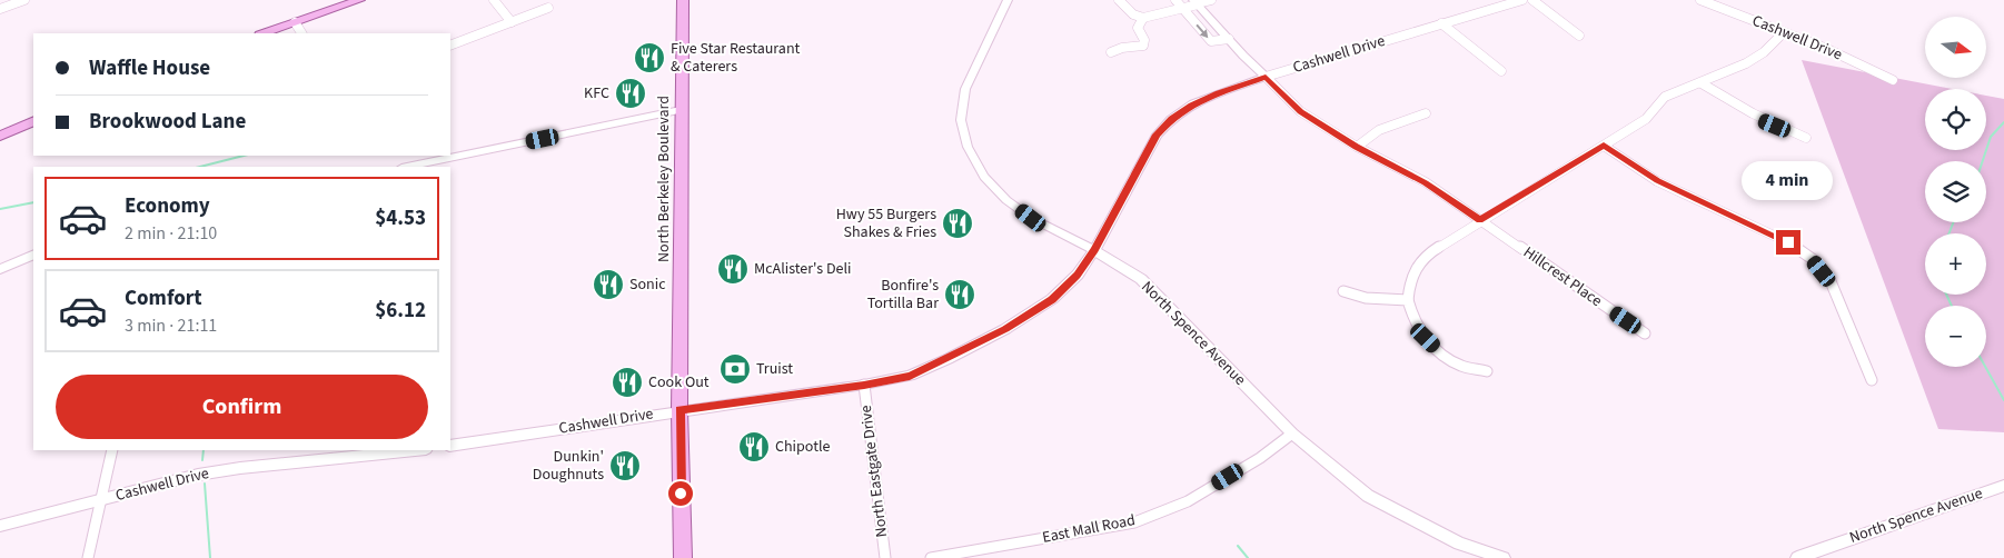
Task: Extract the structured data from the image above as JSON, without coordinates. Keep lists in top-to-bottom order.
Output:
{
  "streets": {
    "main road": ["North Berkeley Boulevard"],
    "street": [
      "Cashwell Drive",
      "Hillcrest Place",
      "North Spence Avenue",
      "North Eastgate Drive",
      "East Mall Road"
    ]
  },
  "crossings": [
    ["Cashwell Drive", "North Berkeley Boulevard"],
    ["Cashwell Drive", "Hillcrest Place"],
    ["Cashwell Drive", "North Spence Avenue"],
    ["Cashwell Drive", "North Eastgate Drive"],
    ["North Spence Avenue", "East Mall Road"]
  ],
  "places": {
    "restaurant": [
      "Five Star Restaurant & Caterers",
      "KFC",
      "Hwy 55 Burgers Shakes & Fries",
      "McAlister's Deli",
      "Sonic",
      "Bonfire's Tortilla Bar",
      "Cook Out",
      "Chipotle",
      "Dunkin' Doughnuts"
    ],
    "bank": ["Truist"]
  },
  "north": "right",
  "page": {
    "map_buttons": ["+", "−"],
    "banner": ["Waffle House", "Brookwood Lane"],
    "bubble": "4 min",
    "list": [
      {
        "name": "Economy",
        "note": "2 min · 21:10",
        "value": "$4.53"
      },
      {
        "name": "Comfort",
        "note": "3 min · 21:11",
        "value": "$6.12"
      }
    ],
    "buttons": "Confirm"
  }
}
